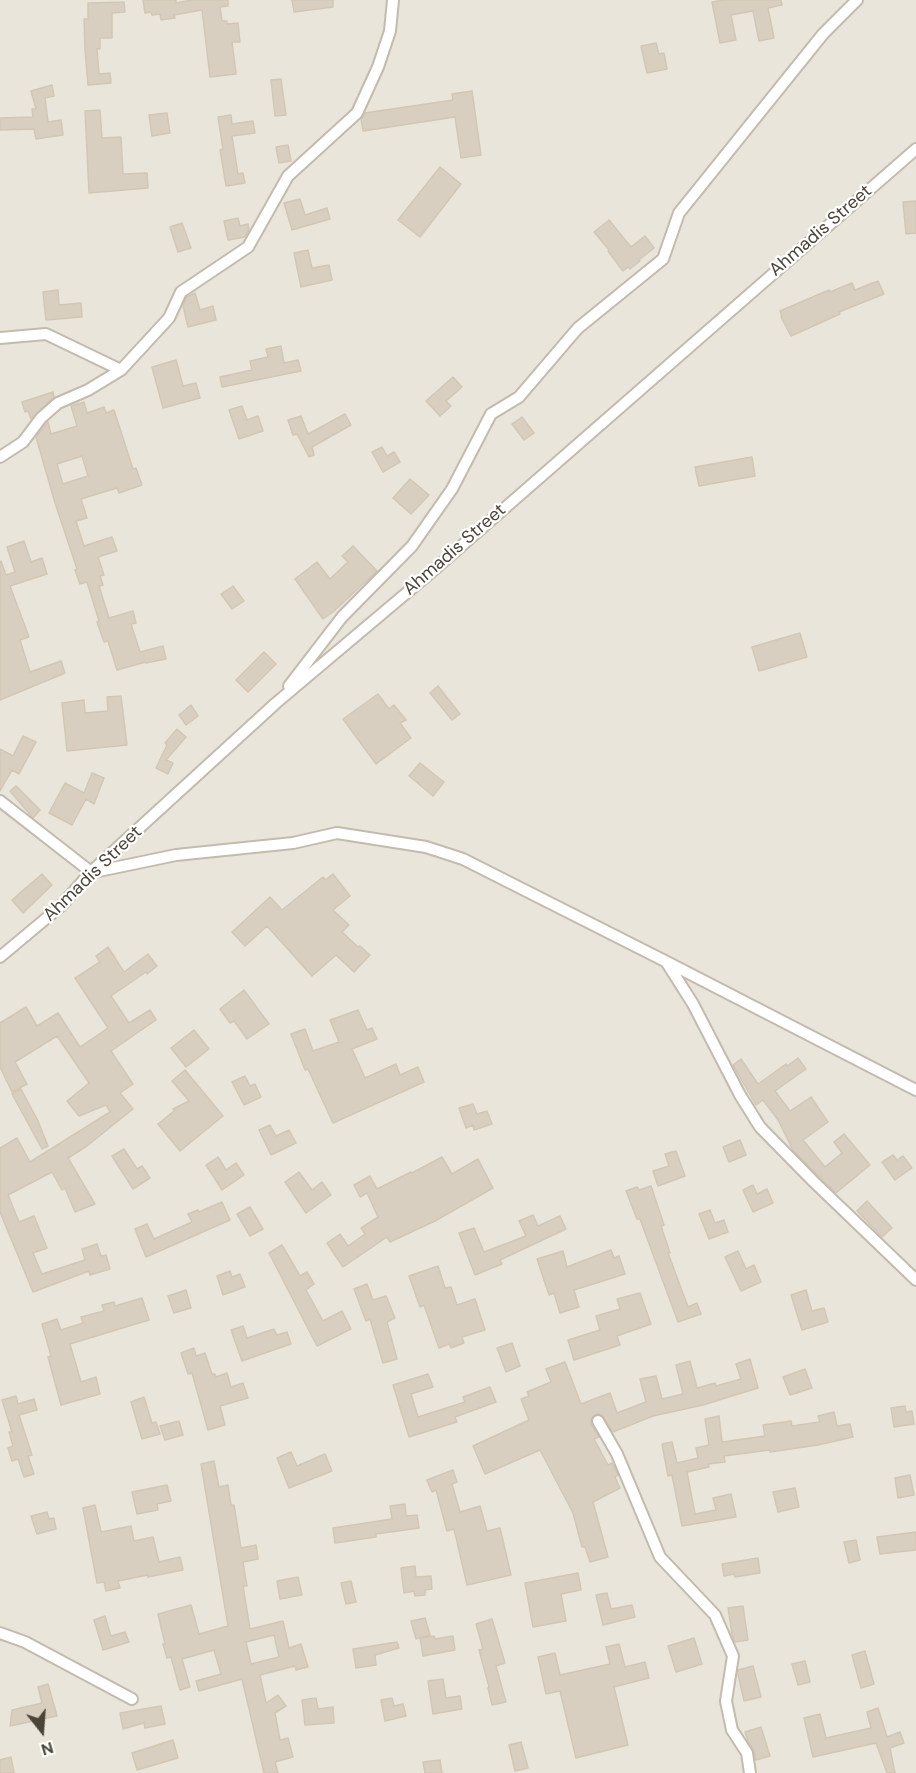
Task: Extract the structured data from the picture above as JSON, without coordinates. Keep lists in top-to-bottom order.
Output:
{
  "streets": {
    "street": ["Ahmadis Street"]
  },
  "north": "bottom"
}
